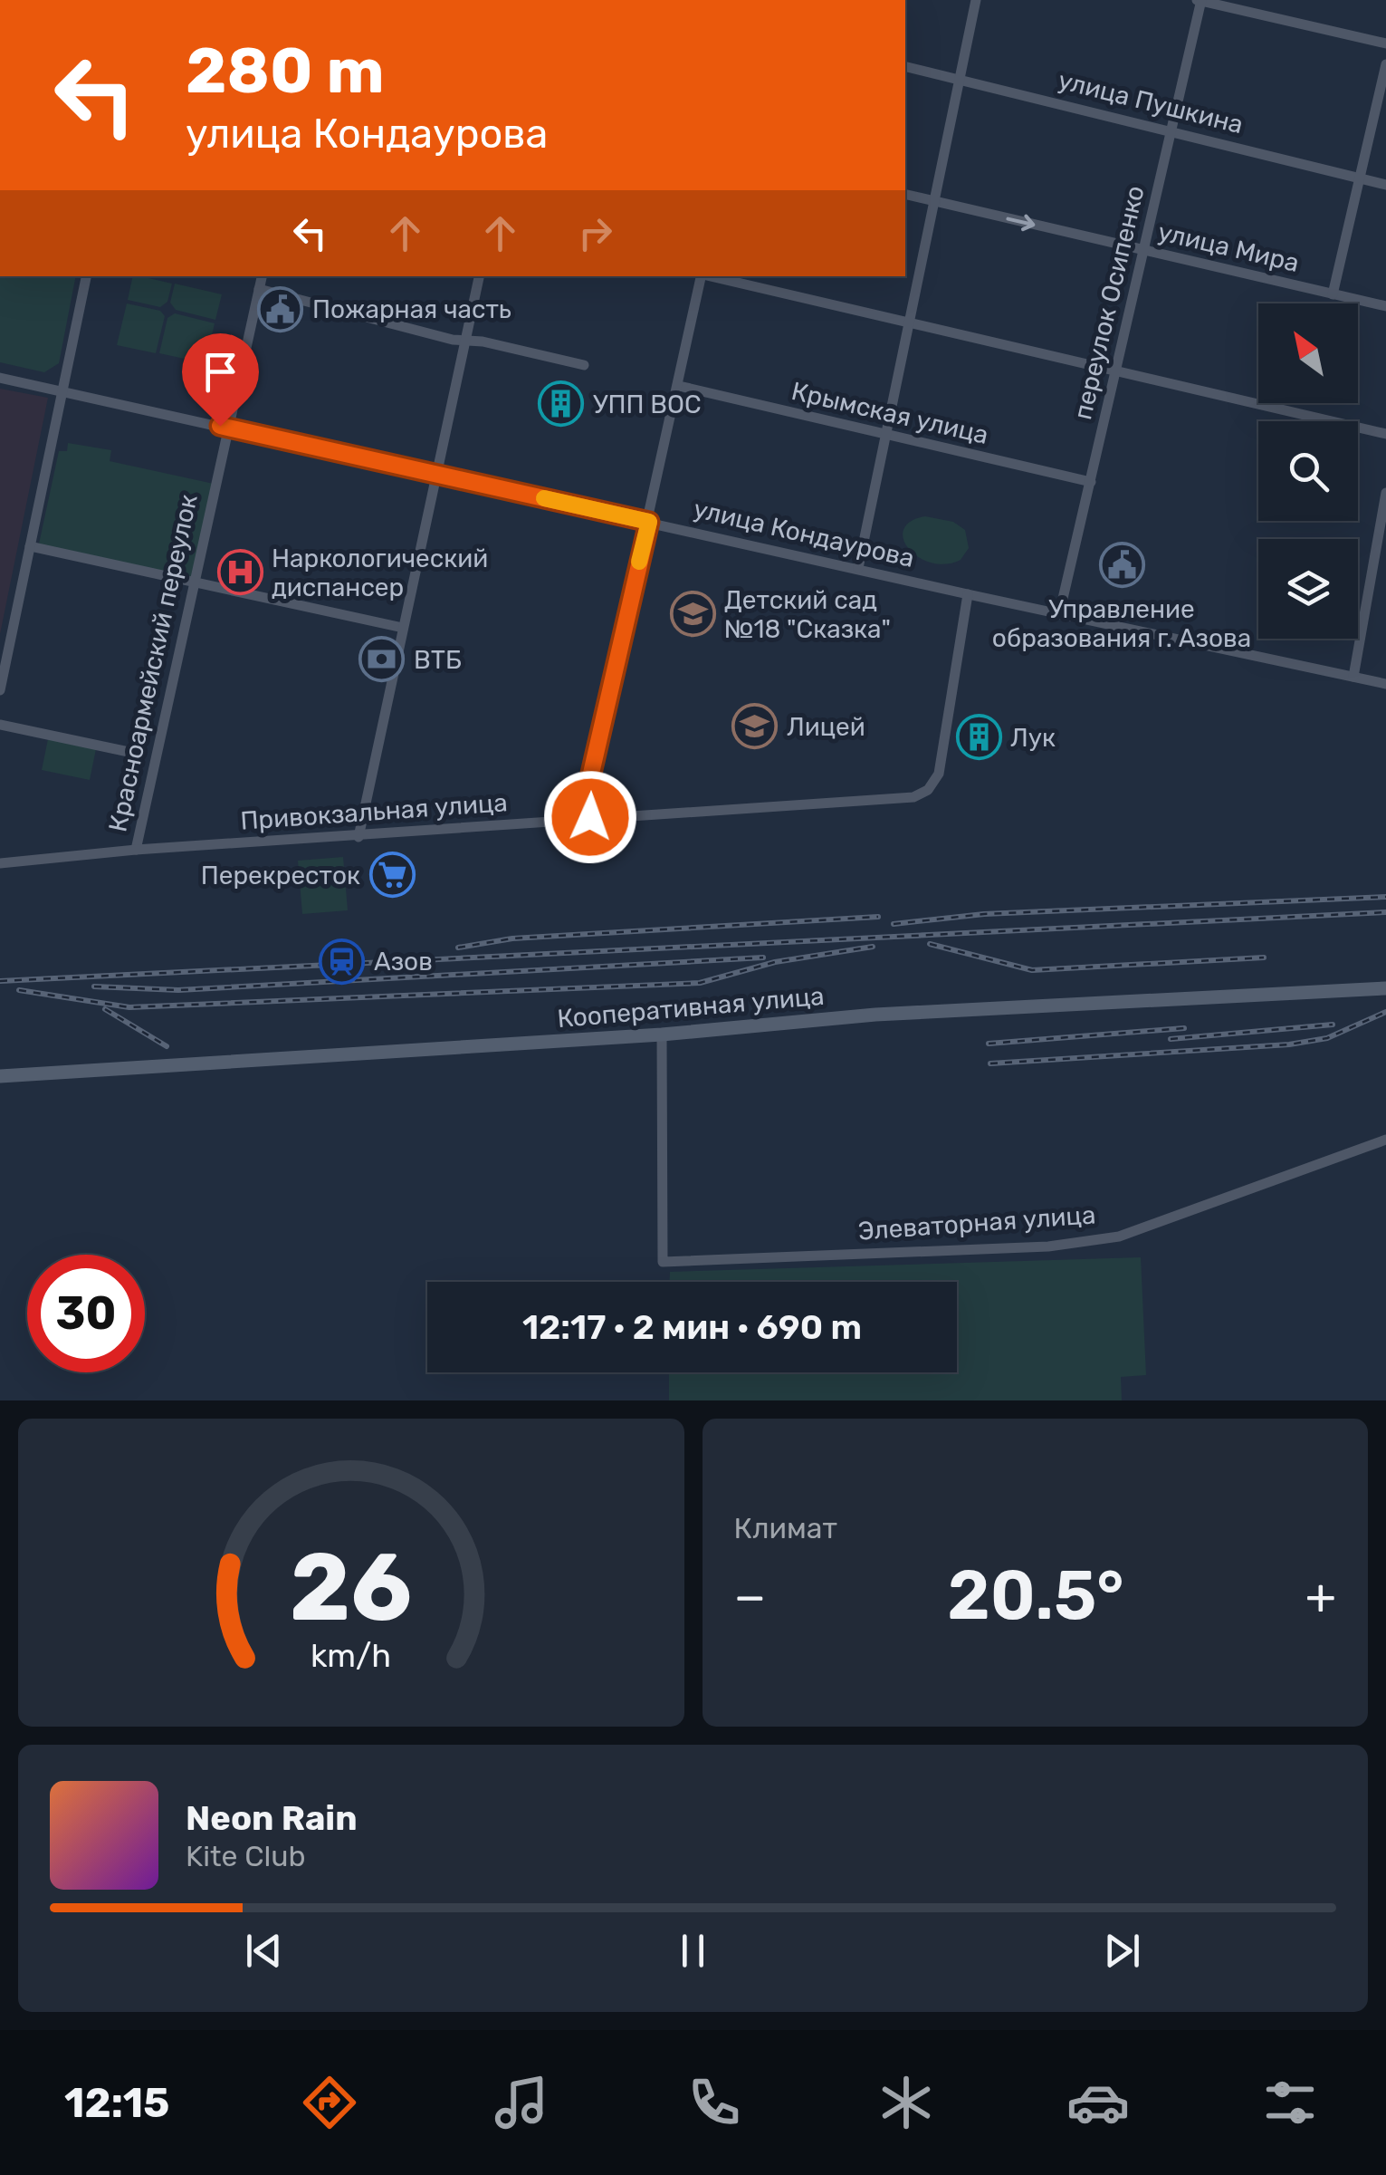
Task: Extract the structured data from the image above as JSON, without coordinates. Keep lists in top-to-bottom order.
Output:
{
  "streets": {
    "main road": ["Кооперативная улица"],
    "street": [
      "улица Пушкина",
      "улица Мира",
      "переулок Осипенко",
      "Крымская улица",
      "улица Кондаурова",
      "Красноармейский переулок",
      "Привокзальная улица",
      "Элеваторная улица"
    ]
  },
  "crossings": [
    ["улица Пушкина", "переулок Осипенко"],
    ["улица Мира", "переулок Осипенко"],
    ["переулок Осипенко", "Крымская улица"],
    ["переулок Осипенко", "улица Кондаурова"],
    ["улица Кондаурова", "Красноармейский переулок"],
    ["улица Кондаурова", "Привокзальная улица"],
    ["Красноармейский переулок", "Привокзальная улица"],
    ["Кооперативная улица", "Элеваторная улица"]
  ],
  "one_way": ["улица Мира"],
  "places": {
    "public building": ["Пожарная часть", "Управление образования г. Азова"],
    "building": ["УПП ВОС", "Лук"],
    "hospital": ["Наркологический диспансер"],
    "school or university": ["Детский сад №18 \"Сказка\"", "Лицей"],
    "bank": ["ВТБ"],
    "supermarket": ["Перекресток"],
    "station": ["Азов"]
  },
  "north": "top left",
  "page": {
    "turn": ["280 m", "улица Кондаурова"],
    "limit": "30",
    "trip": "12:17 · 2 мин · 690 m",
    "tile": "Климат",
    "heat": ["−", "20.5°", "+"],
    "song": ["Neon Rain", "Kite Club"],
    "tabs": "12:15",
    "gauge": ["26", "km/h"]
  }
}
